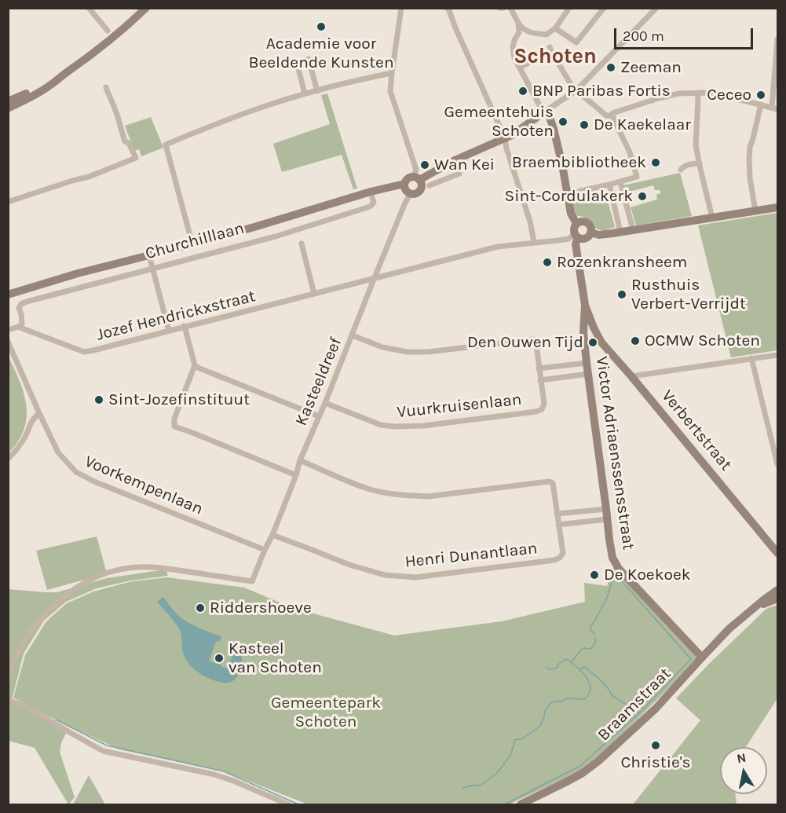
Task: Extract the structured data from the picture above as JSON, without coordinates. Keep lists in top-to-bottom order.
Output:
{
  "streets": {
    "street": [
      "Churchilllaan",
      "Jozef Hendrickxstraat",
      "Kasteeldreef",
      "Vuurkruisenlaan",
      "Verbertstraat",
      "Victor Adriaenssensstraat",
      "Voorkempenlaan",
      "Henri Dunantlaan",
      "Braamstraat"
    ]
  },
  "crossings": [
    ["Churchilllaan", "Jozef Hendrickxstraat"],
    ["Churchilllaan", "Kasteeldreef"],
    ["Jozef Hendrickxstraat", "Kasteeldreef"],
    ["Jozef Hendrickxstraat", "Verbertstraat"],
    ["Kasteeldreef", "Vuurkruisenlaan"],
    ["Kasteeldreef", "Voorkempenlaan"],
    ["Kasteeldreef", "Henri Dunantlaan"],
    ["Vuurkruisenlaan", "Victor Adriaenssensstraat"],
    ["Verbertstraat", "Victor Adriaenssensstraat"],
    ["Victor Adriaenssensstraat", "Braamstraat"]
  ],
  "districts": ["Schoten"],
  "parks": ["Gemeentepark Schoten"],
  "places": [
    "Academie voor Beeldende Kunsten",
    "Zeeman",
    "BNP Paribas Fortis",
    "Ceceo",
    "Gemeentehuis Schoten",
    "De Kaekelaar",
    "Braembibliotheek",
    "Wan Kei",
    "Sint-Cordulakerk",
    "Rozenkransheem",
    "Rusthuis Verbert-Verrijdt",
    "OCMW Schoten",
    "Den Ouwen Tijd",
    "Sint-Jozefinstituut",
    "De Koekoek",
    "Riddershoeve",
    "Kasteel van Schoten",
    "Christie's"
  ],
  "scale_bar": "200 m",
  "north": "top"
}
